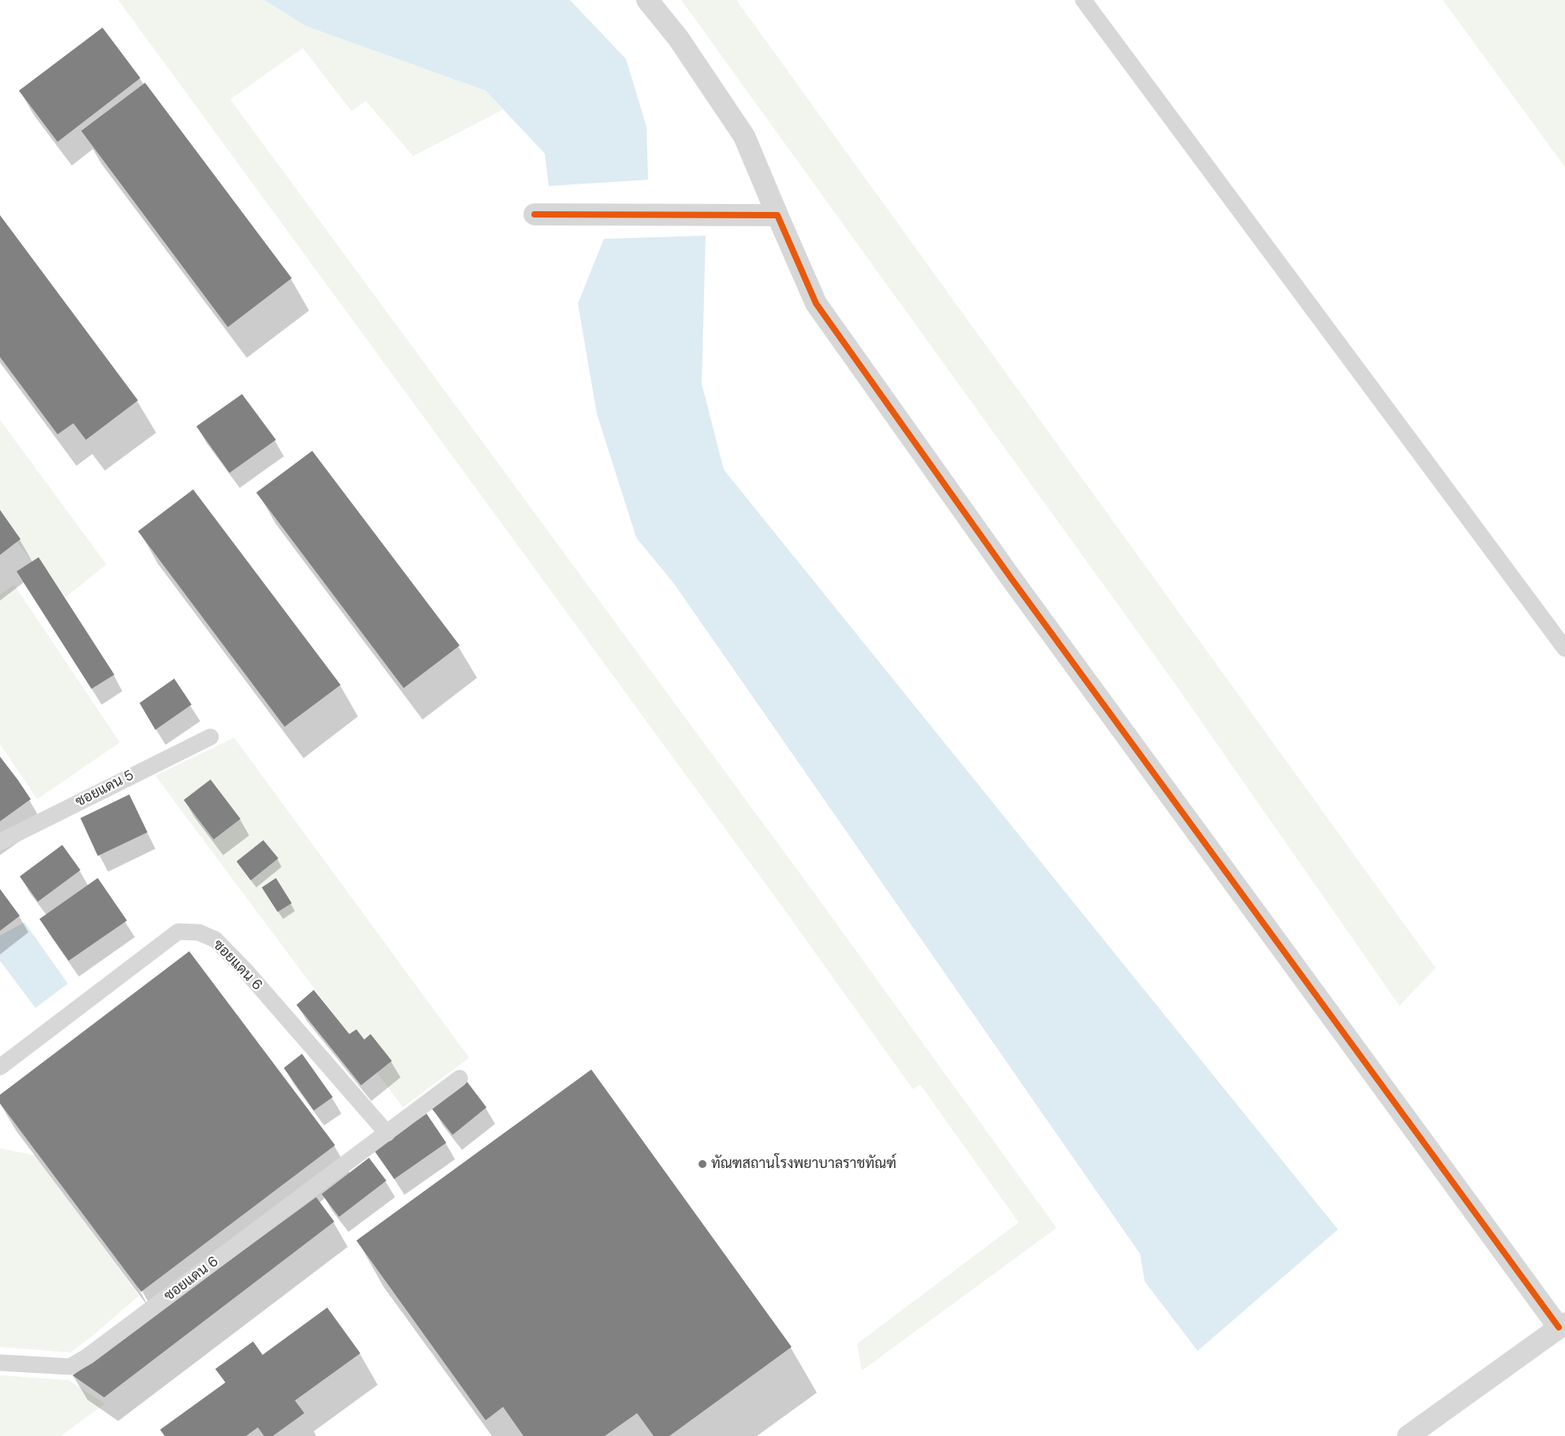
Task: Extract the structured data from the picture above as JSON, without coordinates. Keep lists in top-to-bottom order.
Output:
{
  "streets": {
    "lane": ["ซอยแดน 5", "ซอยแดน 6"]
  },
  "places": ["ทัณฑสถานโรงพยาบาลราชทัณฑ์"]
}
